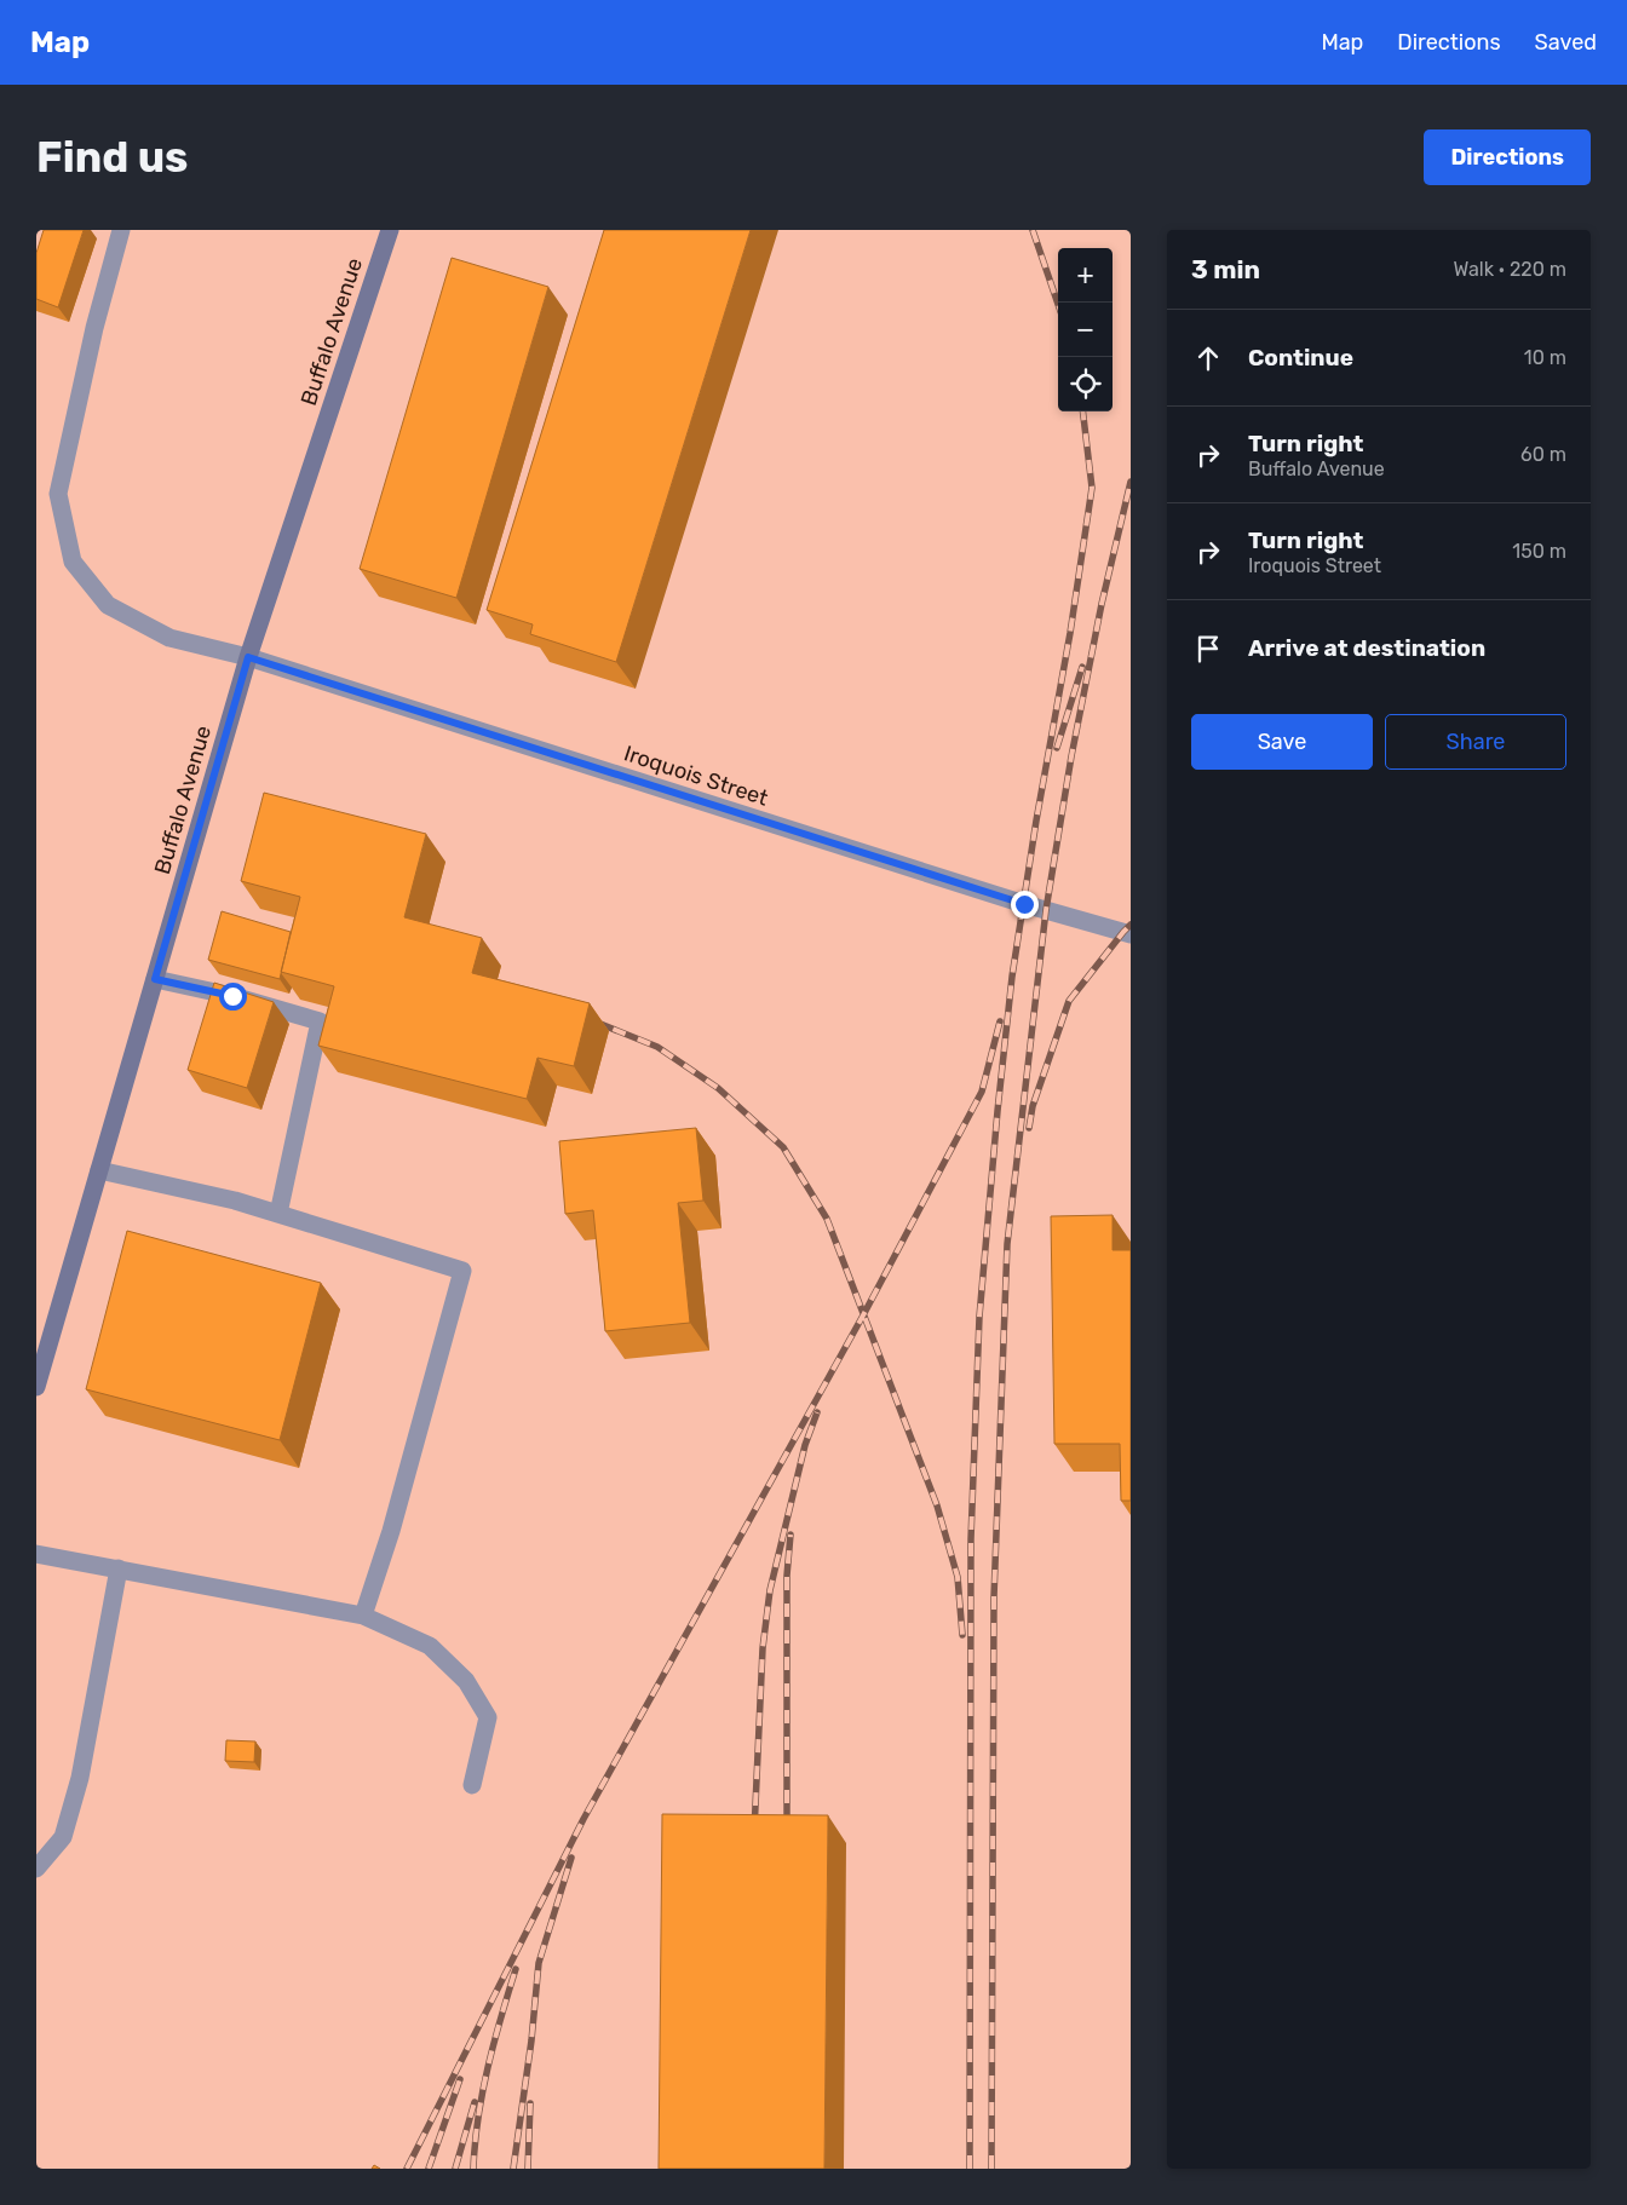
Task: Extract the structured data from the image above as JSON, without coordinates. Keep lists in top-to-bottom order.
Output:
{
  "streets": {
    "main road": ["Buffalo Avenue"],
    "street": ["Iroquois Street"]
  },
  "crossings": [
    ["Buffalo Avenue", "Iroquois Street"]
  ],
  "page": {
    "header": "Map",
    "nav": ["Map", "Directions", "Saved"],
    "buttons": [
      "Directions",
      ["Save", "Share"]
    ],
    "title": "Find us",
    "heading": ["3 min", "Walk · 220 m"],
    "map_buttons": ["+", "−"],
    "list": [
      ["Continue", "10 m"],
      ["Turn right", "Buffalo Avenue", "60 m"],
      ["Turn right", "Iroquois Street", "150 m"],
      "Arrive at destination"
    ]
  }
}
